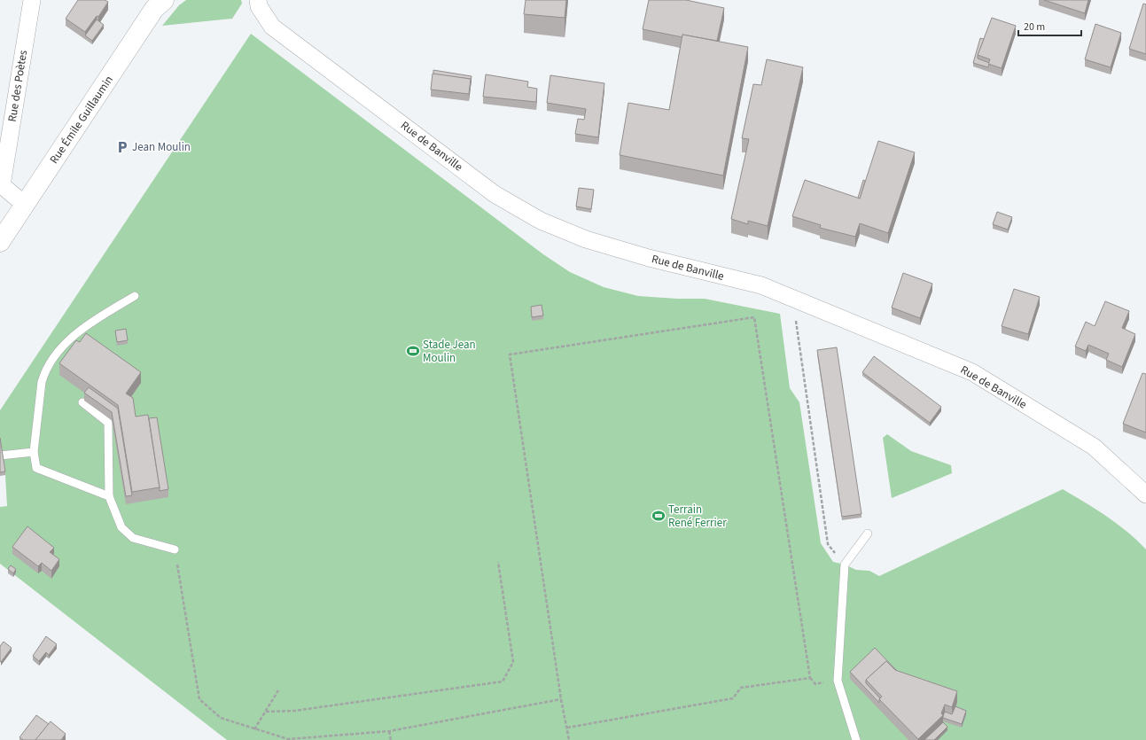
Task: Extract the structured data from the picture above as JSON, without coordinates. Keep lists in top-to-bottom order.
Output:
{
  "streets": {
    "main road": ["Rue Émile Guillaumin"],
    "street": ["Rue des Poètes", "Rue de Banville"]
  },
  "crossings": [
    ["Rue des Poètes", "Rue Émile Guillaumin"]
  ],
  "places": {
    "parking": ["Jean Moulin"],
    "sports": ["Stade Jean Moulin", "Terrain René Ferrier"]
  },
  "scale_bar": "20 m"
}
